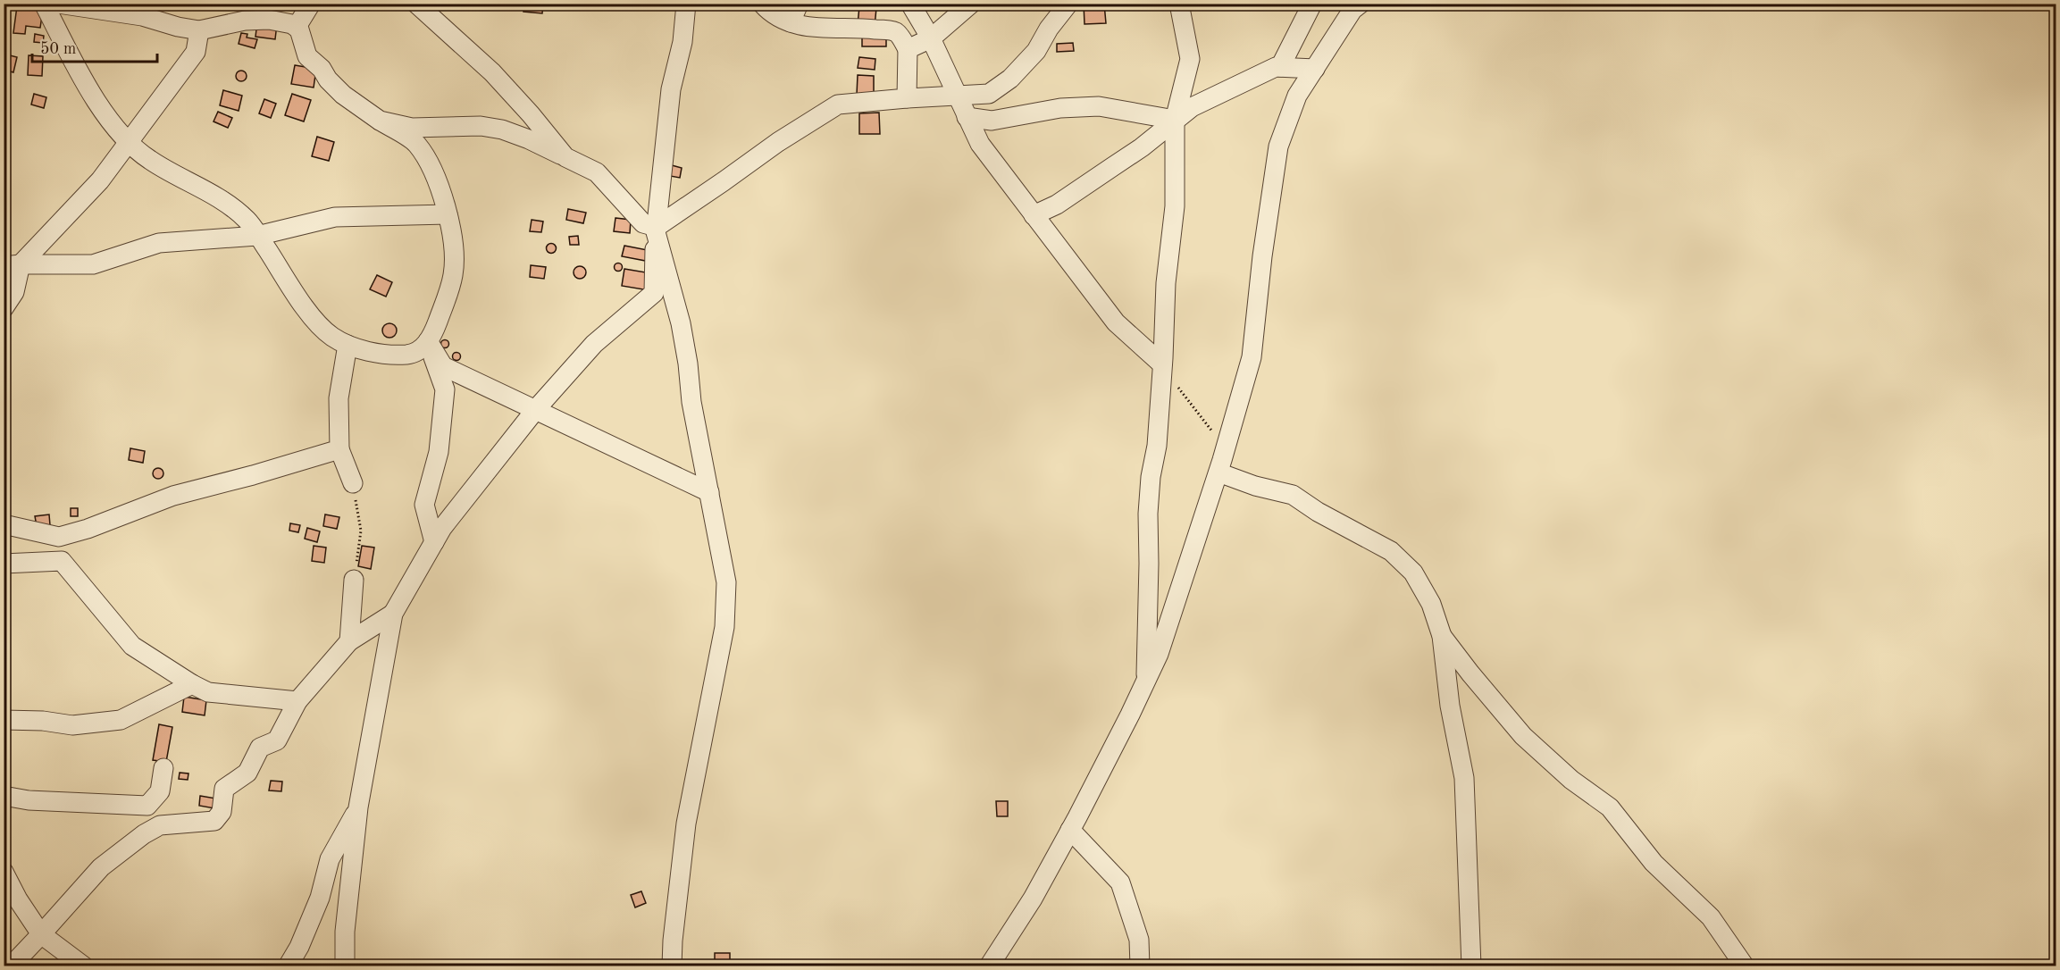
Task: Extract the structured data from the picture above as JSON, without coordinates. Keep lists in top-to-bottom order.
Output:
{
  "scale_bar": "50 m"
}
